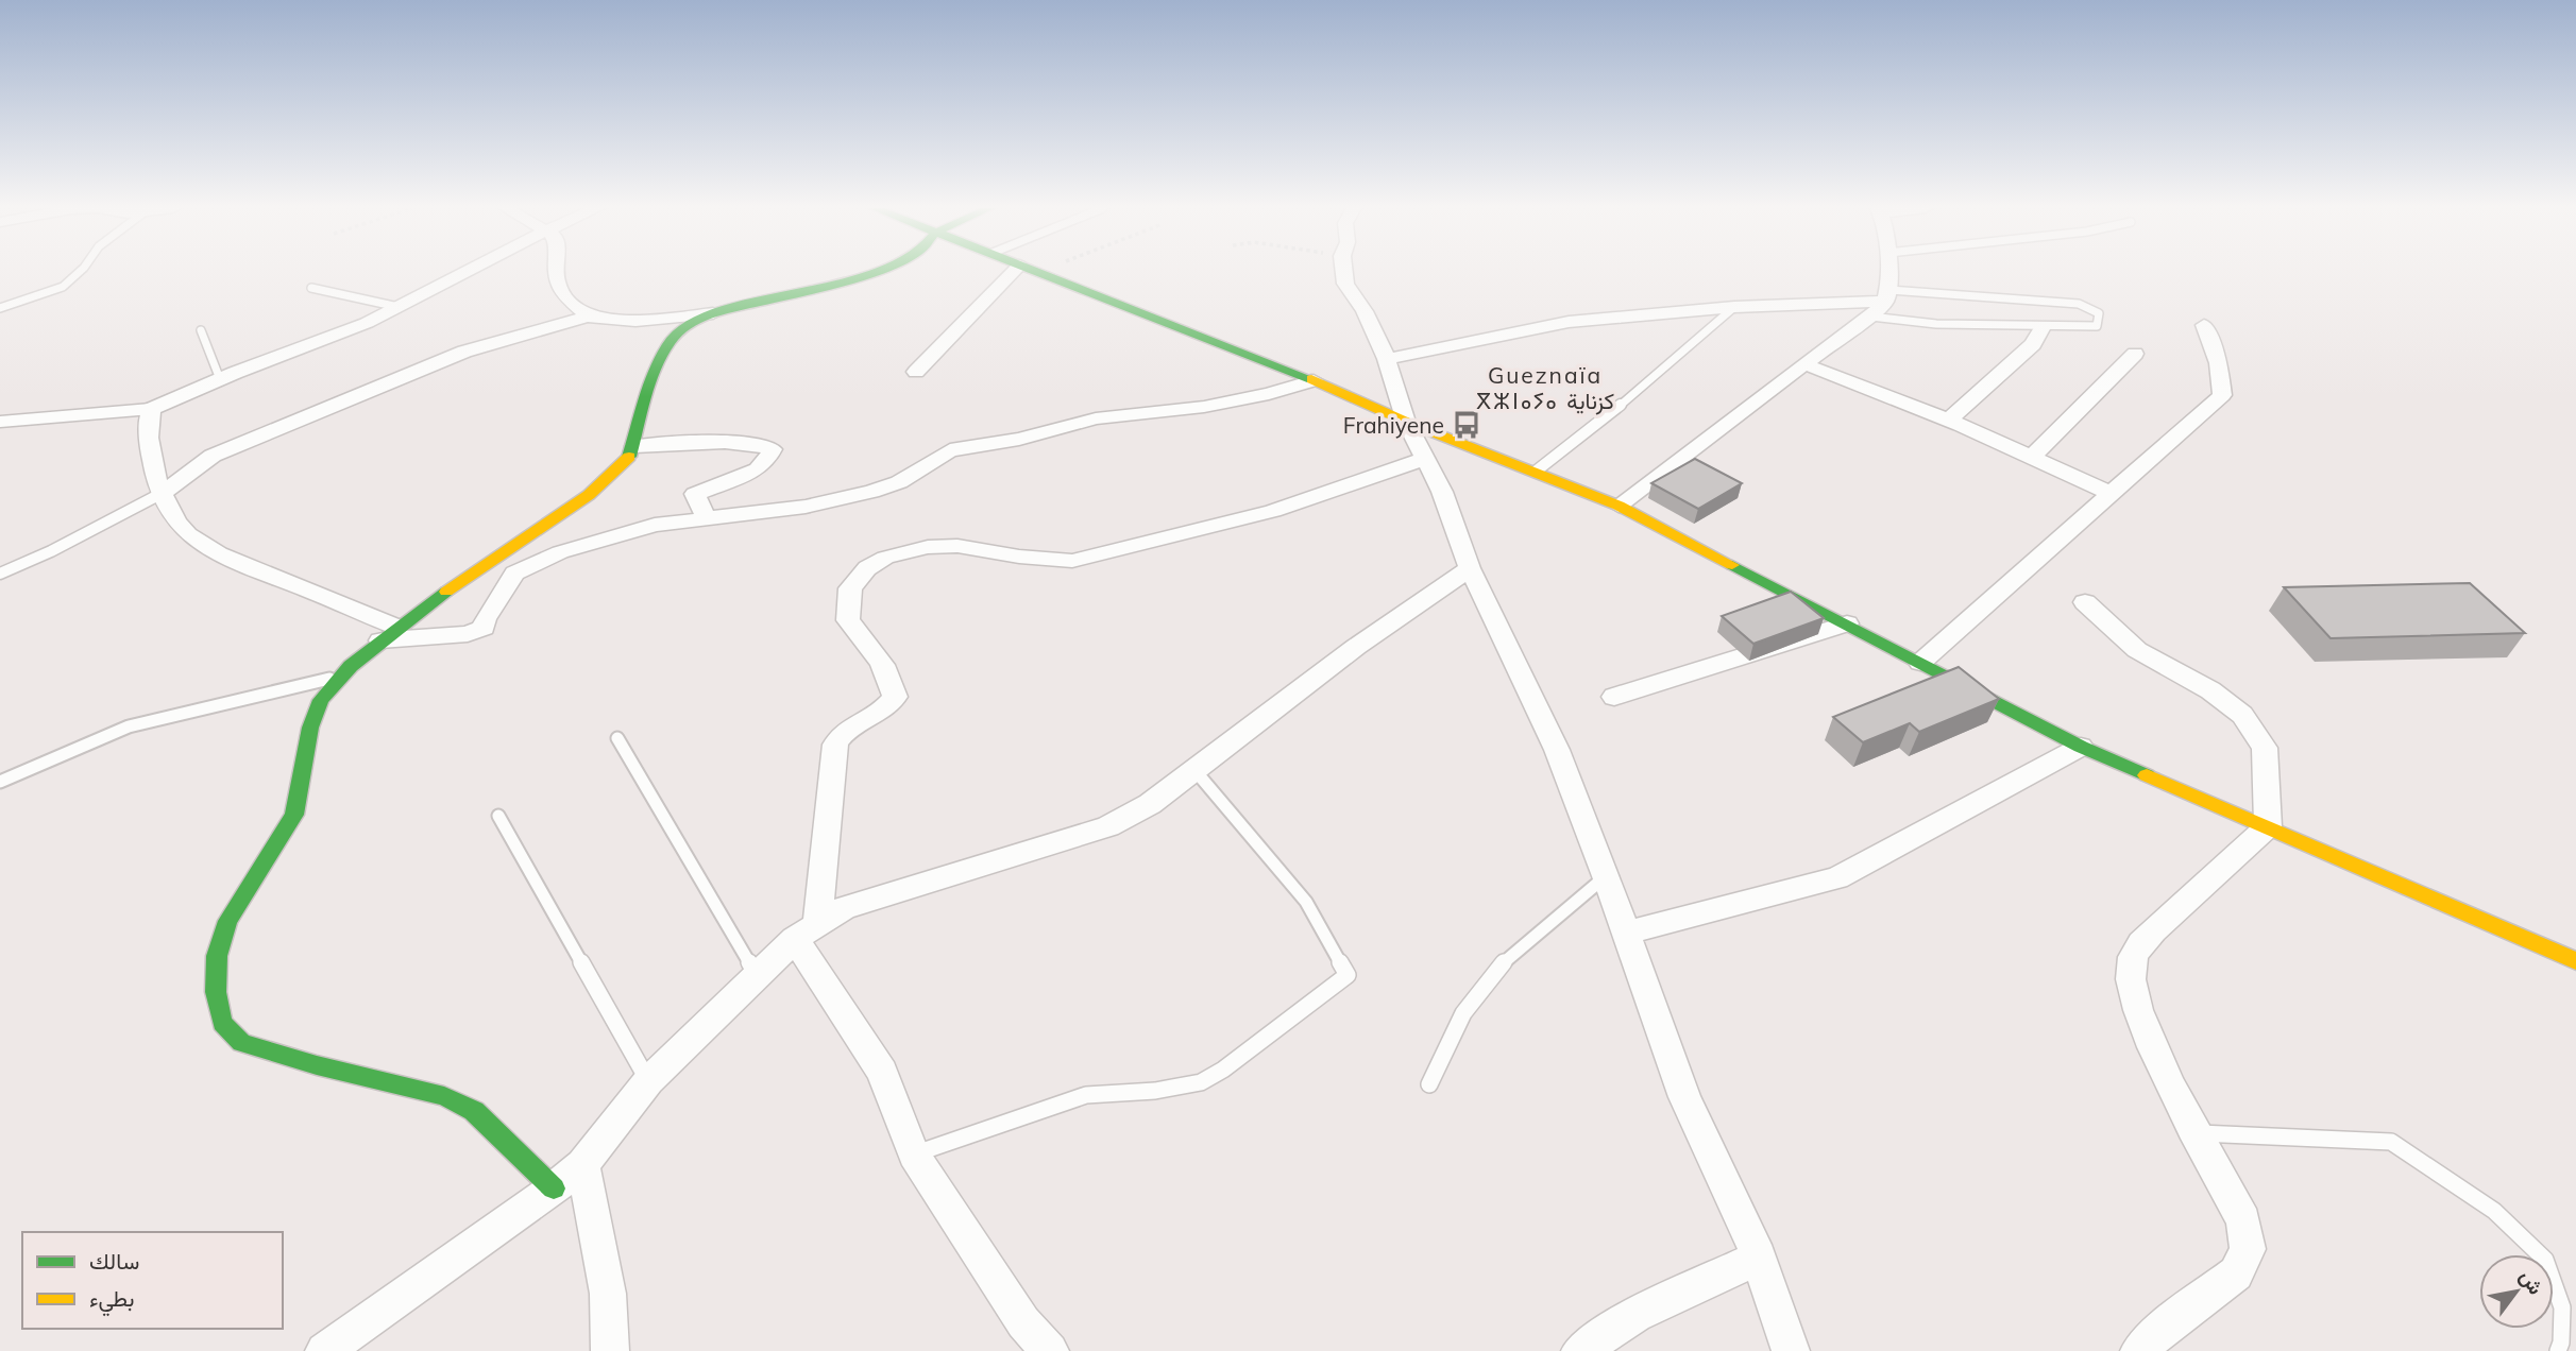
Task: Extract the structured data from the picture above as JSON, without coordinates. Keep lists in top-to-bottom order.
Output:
{
  "districts": ["Gueznaïa ⴳⵣⵏⴰⵢⴰ كزناية"],
  "places": {
    "bus stop": ["Frahiyene"]
  },
  "legend": ["سالك", "بطيء"],
  "north": "top right"
}
